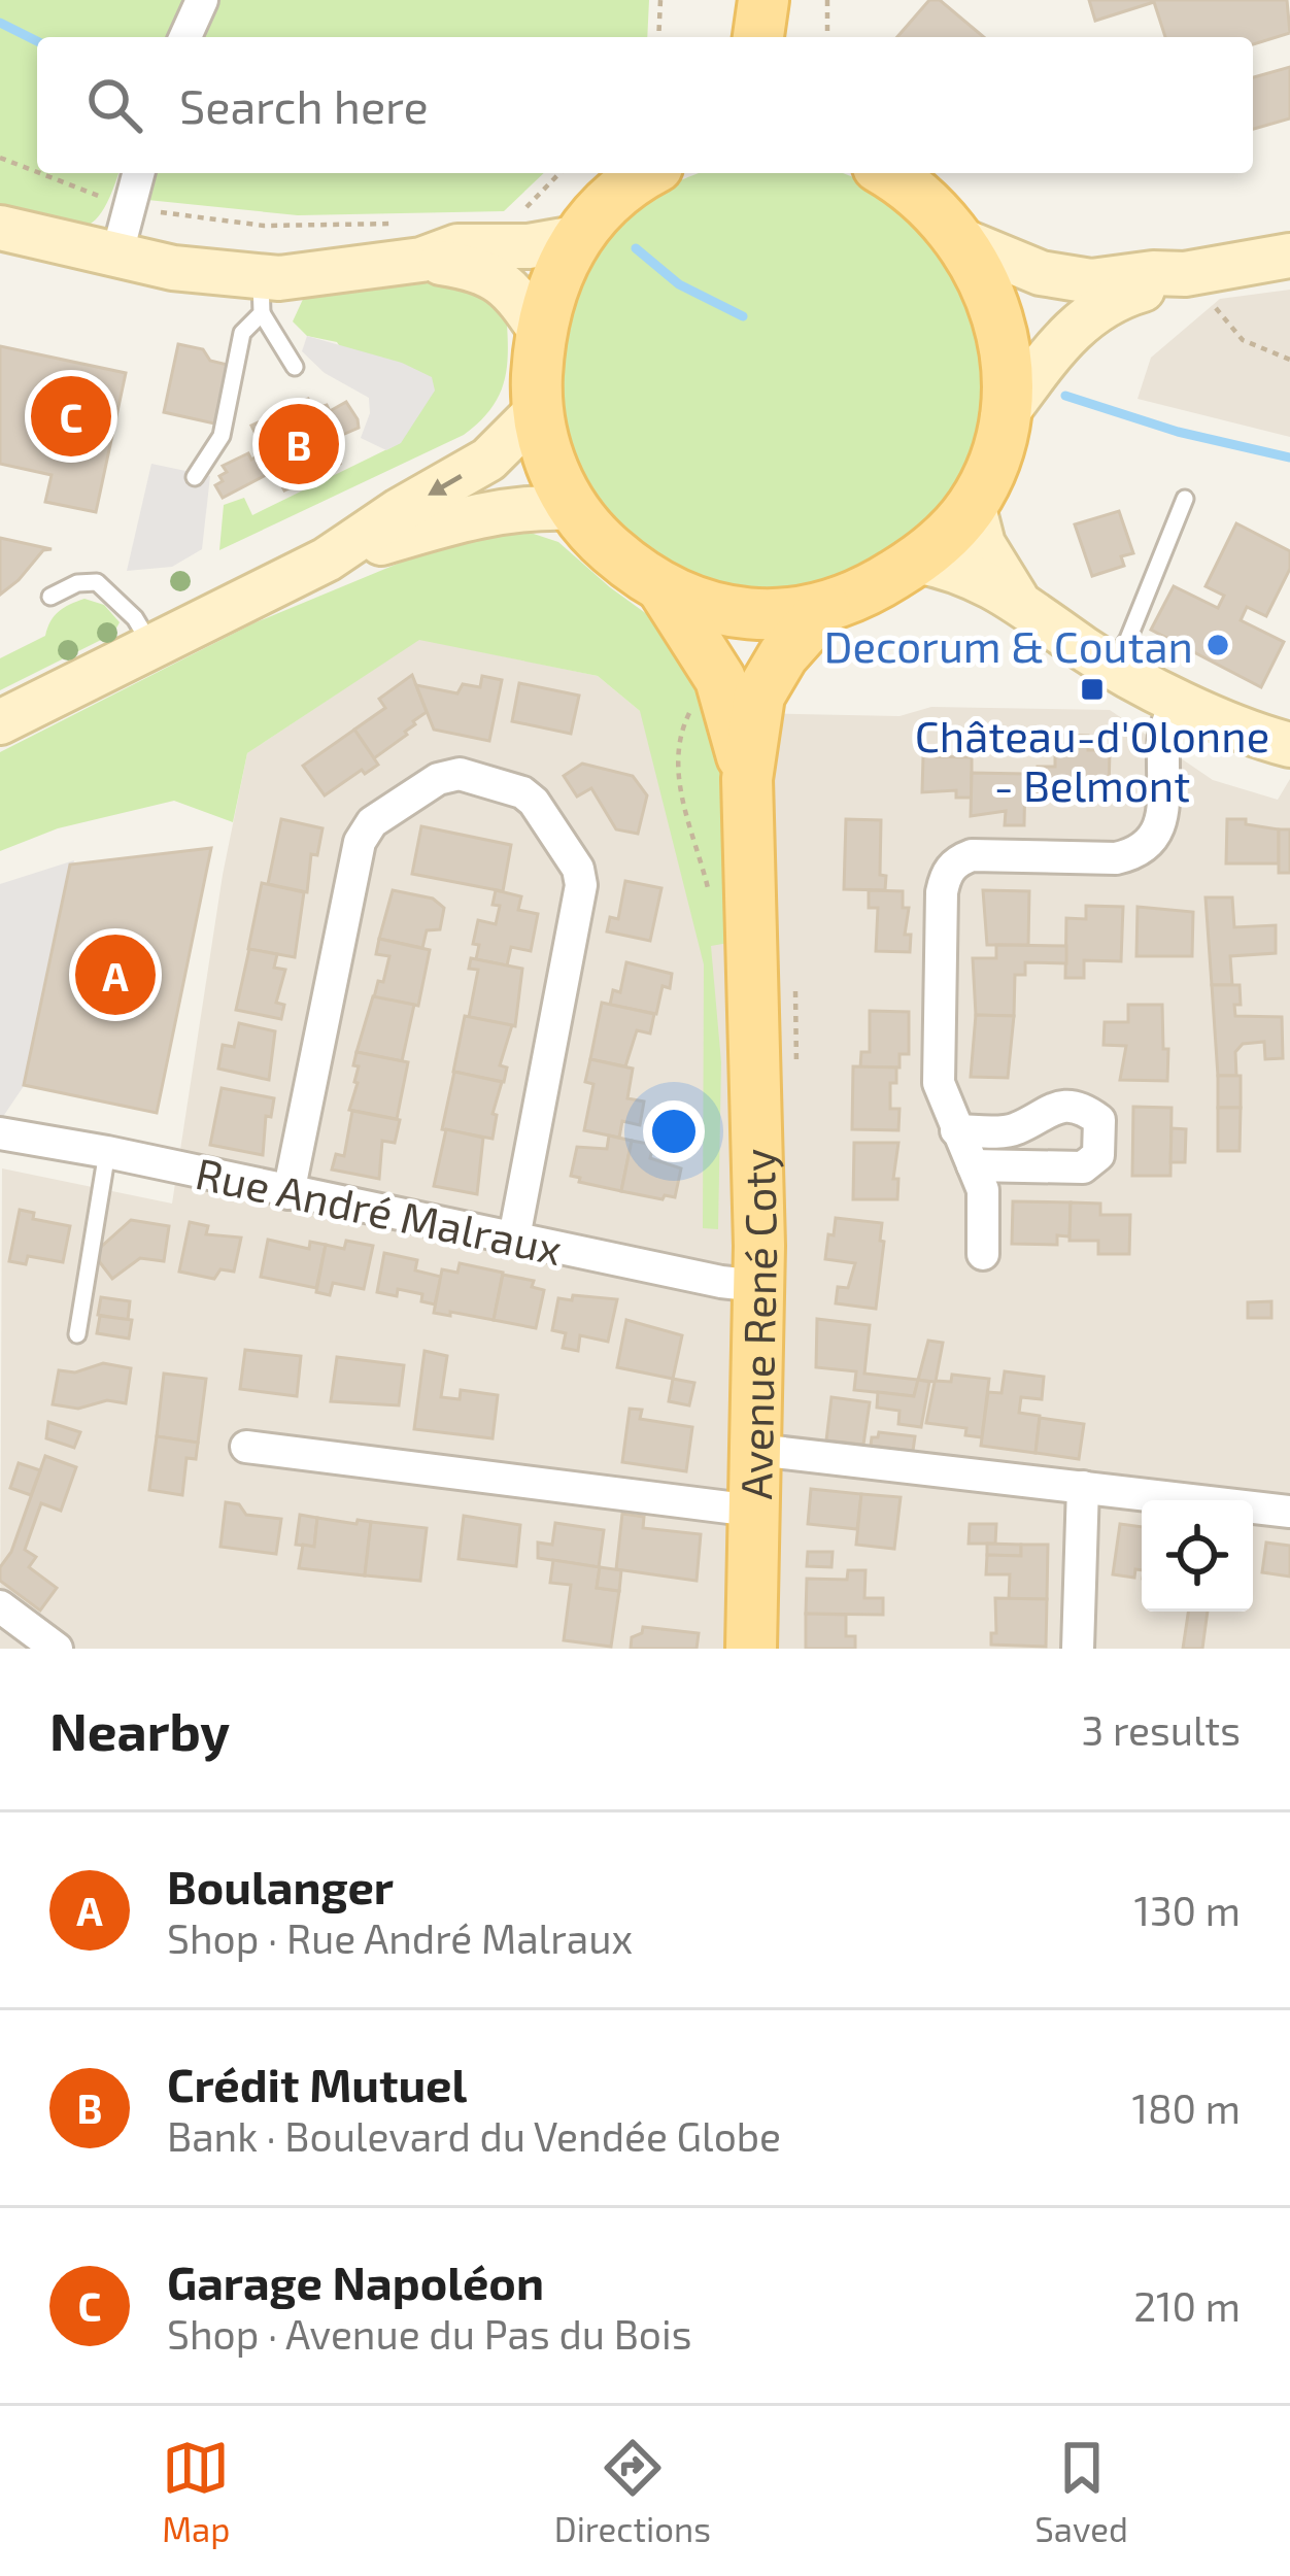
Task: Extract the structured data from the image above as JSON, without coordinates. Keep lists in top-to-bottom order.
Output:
{
  "streets": {
    "main road": ["Avenue René Coty"],
    "street": ["Rue André Malraux"]
  },
  "crossings": [
    ["Rue André Malraux", "Avenue René Coty"]
  ],
  "places": {
    "other": ["Decorum & Coutan"],
    "transit": ["Château-d'Olonne - Belmont"]
  },
  "page": {
    "search": "Search here",
    "pins": ["C", "B", "A"],
    "heading": ["Nearby", "3 results"],
    "list": [
      {
        "mark": "A",
        "name": "Boulanger",
        "note": "Shop · Rue André Malraux",
        "value": "130 m"
      },
      {
        "mark": "B",
        "name": "Crédit Mutuel",
        "note": "Bank · Boulevard du Vendée Globe",
        "value": "180 m"
      },
      {
        "mark": "C",
        "name": "Garage Napoléon",
        "note": "Shop · Avenue du Pas du Bois",
        "value": "210 m"
      }
    ],
    "nav": ["Map", "Directions", "Saved"]
  }
}
